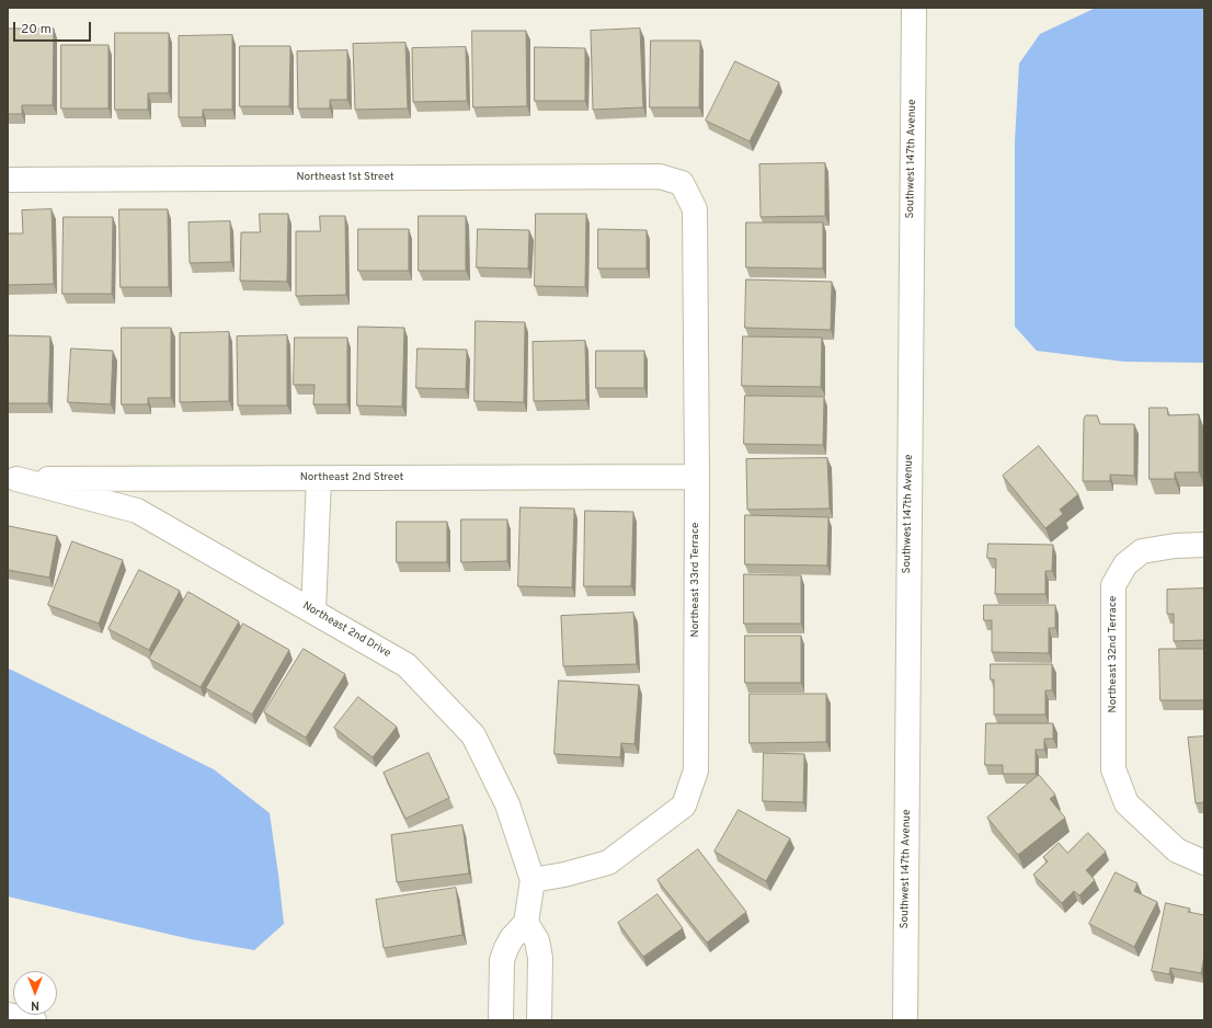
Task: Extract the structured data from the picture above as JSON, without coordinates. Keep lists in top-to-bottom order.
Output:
{
  "streets": {
    "street": [
      "Southwest 147th Avenue",
      "Northeast 1st Street",
      "Northeast 2nd Street",
      "Northeast 33rd Terrace",
      "Northeast 2nd Drive",
      "Northeast 32nd Terrace"
    ]
  },
  "crossings": [
    ["Northeast 1st Street", "Northeast 33rd Terrace"],
    ["Northeast 2nd Street", "Northeast 33rd Terrace"],
    ["Northeast 2nd Street", "Northeast 2nd Drive"],
    ["Northeast 33rd Terrace", "Northeast 2nd Drive"]
  ],
  "scale_bar": "20 m",
  "north": "bottom"
}
